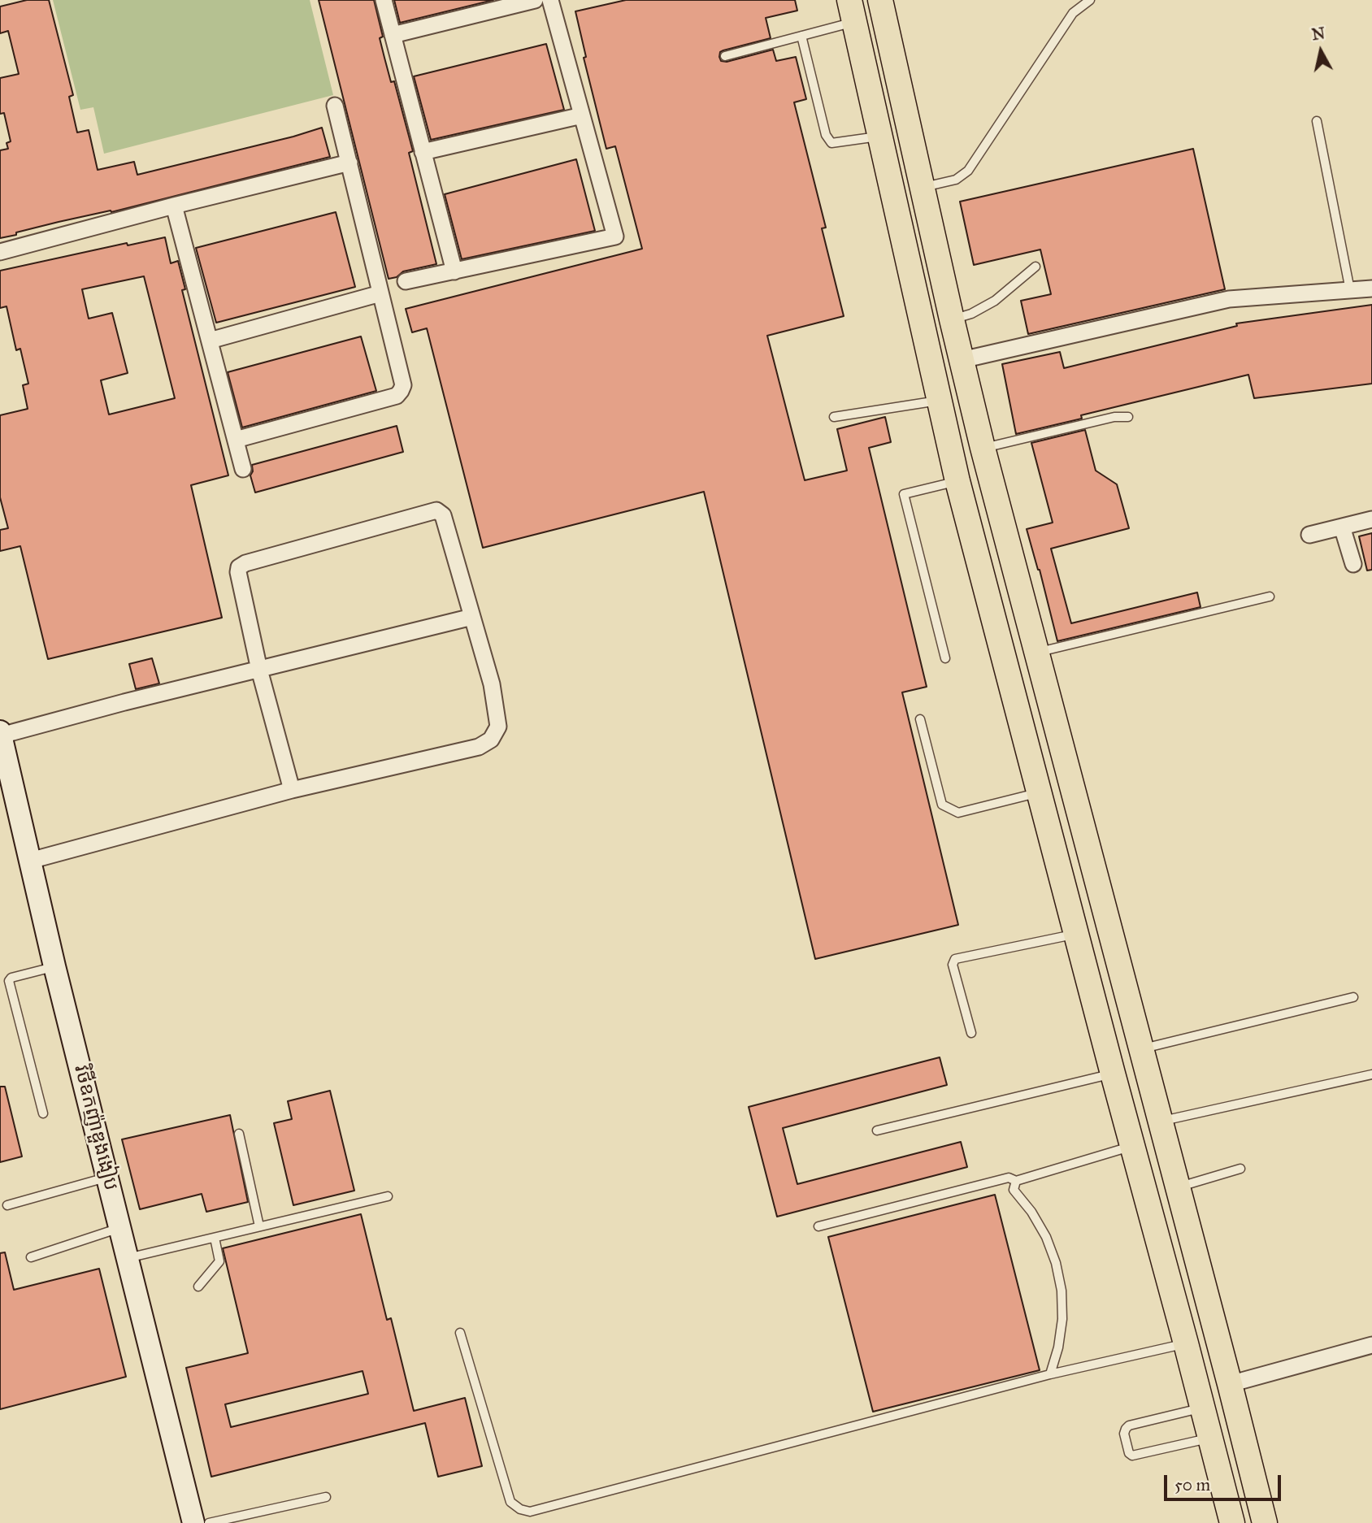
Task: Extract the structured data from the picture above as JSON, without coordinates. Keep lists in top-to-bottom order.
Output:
{
  "streets": {
    "street": ["វិថីឧកញ៉ាឌួងងៀប"]
  },
  "scale_bar": "50 m",
  "north": "top"
}
